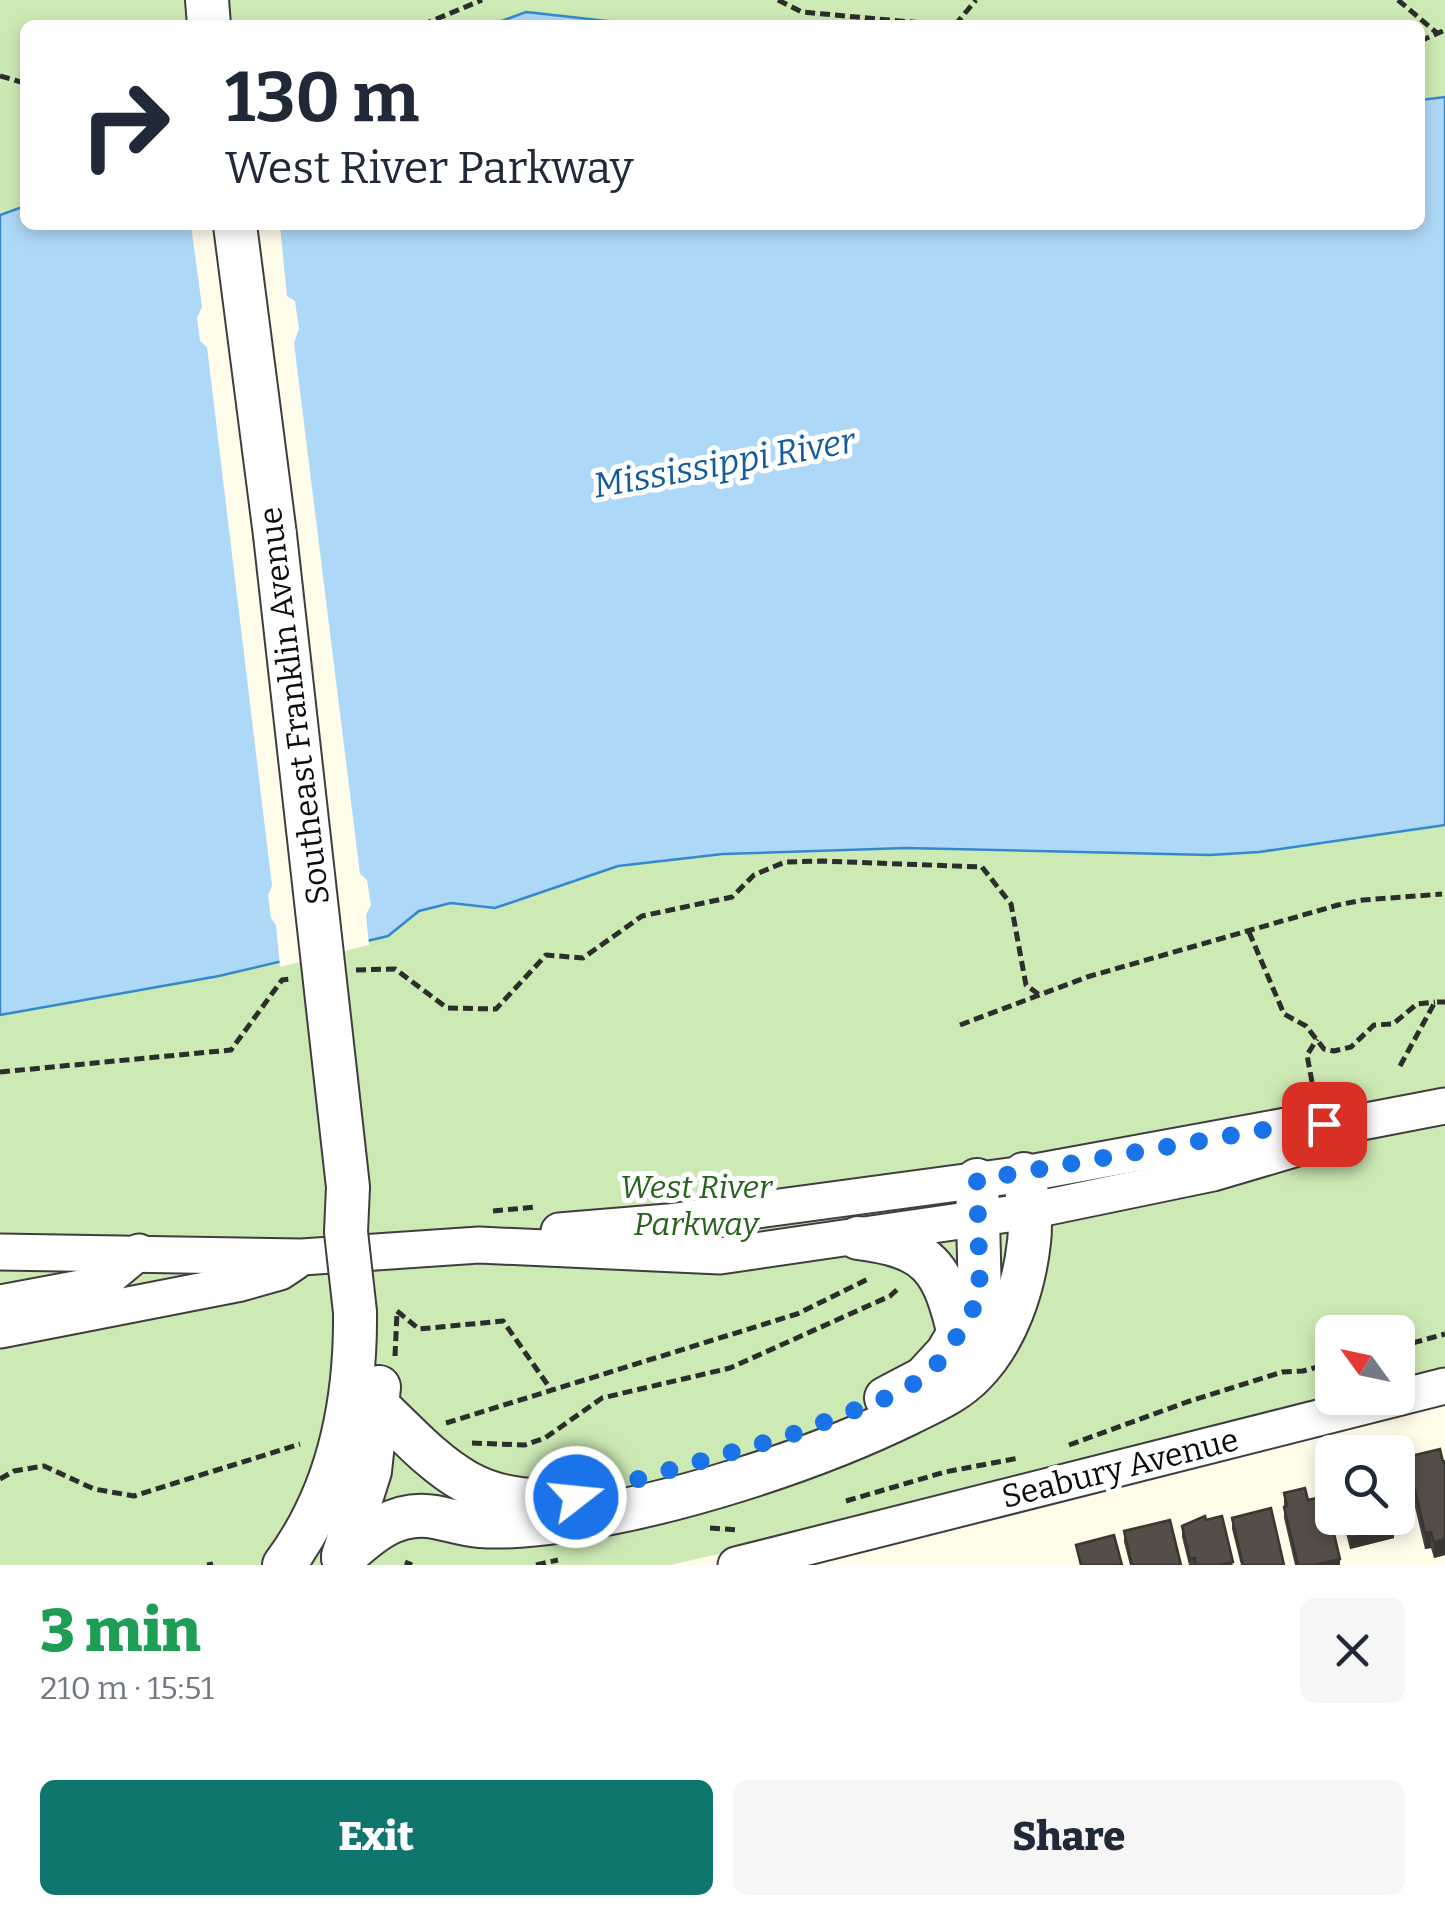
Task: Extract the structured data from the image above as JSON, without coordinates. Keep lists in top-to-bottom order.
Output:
{
  "streets": {
    "street": ["Southeast Franklin Avenue", "Seabury Avenue"]
  },
  "water": ["Mississippi River"],
  "parks": ["West River Parkway"],
  "north": "top left",
  "page": {
    "turn": ["130 m", "West River Parkway"],
    "heading": ["3 min", "210 m · 15:51"],
    "buttons": ["Exit", "Share"]
  }
}
